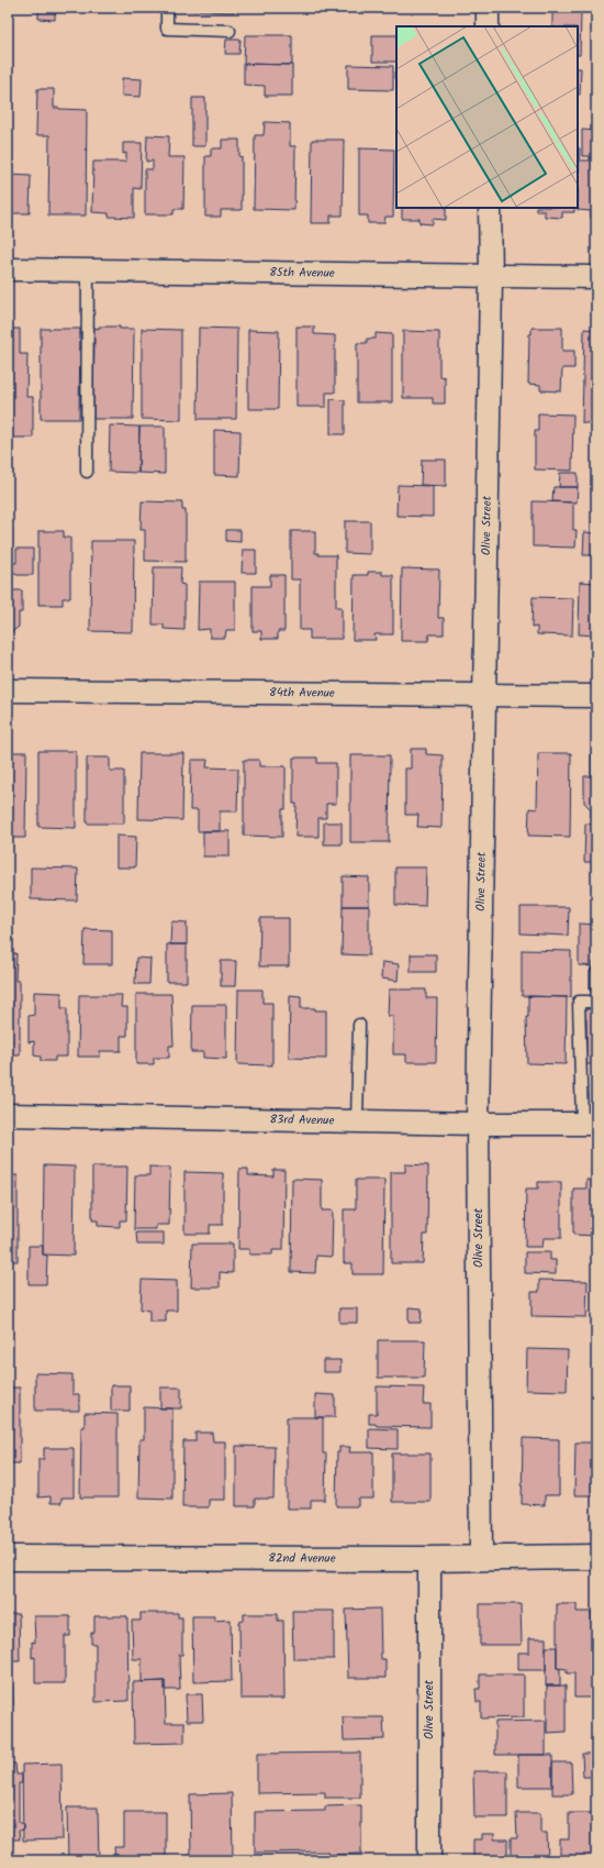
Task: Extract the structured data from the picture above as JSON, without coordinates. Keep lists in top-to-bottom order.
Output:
{
  "streets": {
    "street": [
      "85th Avenue",
      "Olive Street",
      "84th Avenue",
      "83rd Avenue",
      "82nd Avenue"
    ]
  },
  "crossings": [
    ["85th Avenue", "Olive Street"],
    ["Olive Street", "84th Avenue"],
    ["Olive Street", "83rd Avenue"],
    ["Olive Street", "82nd Avenue"]
  ]
}
